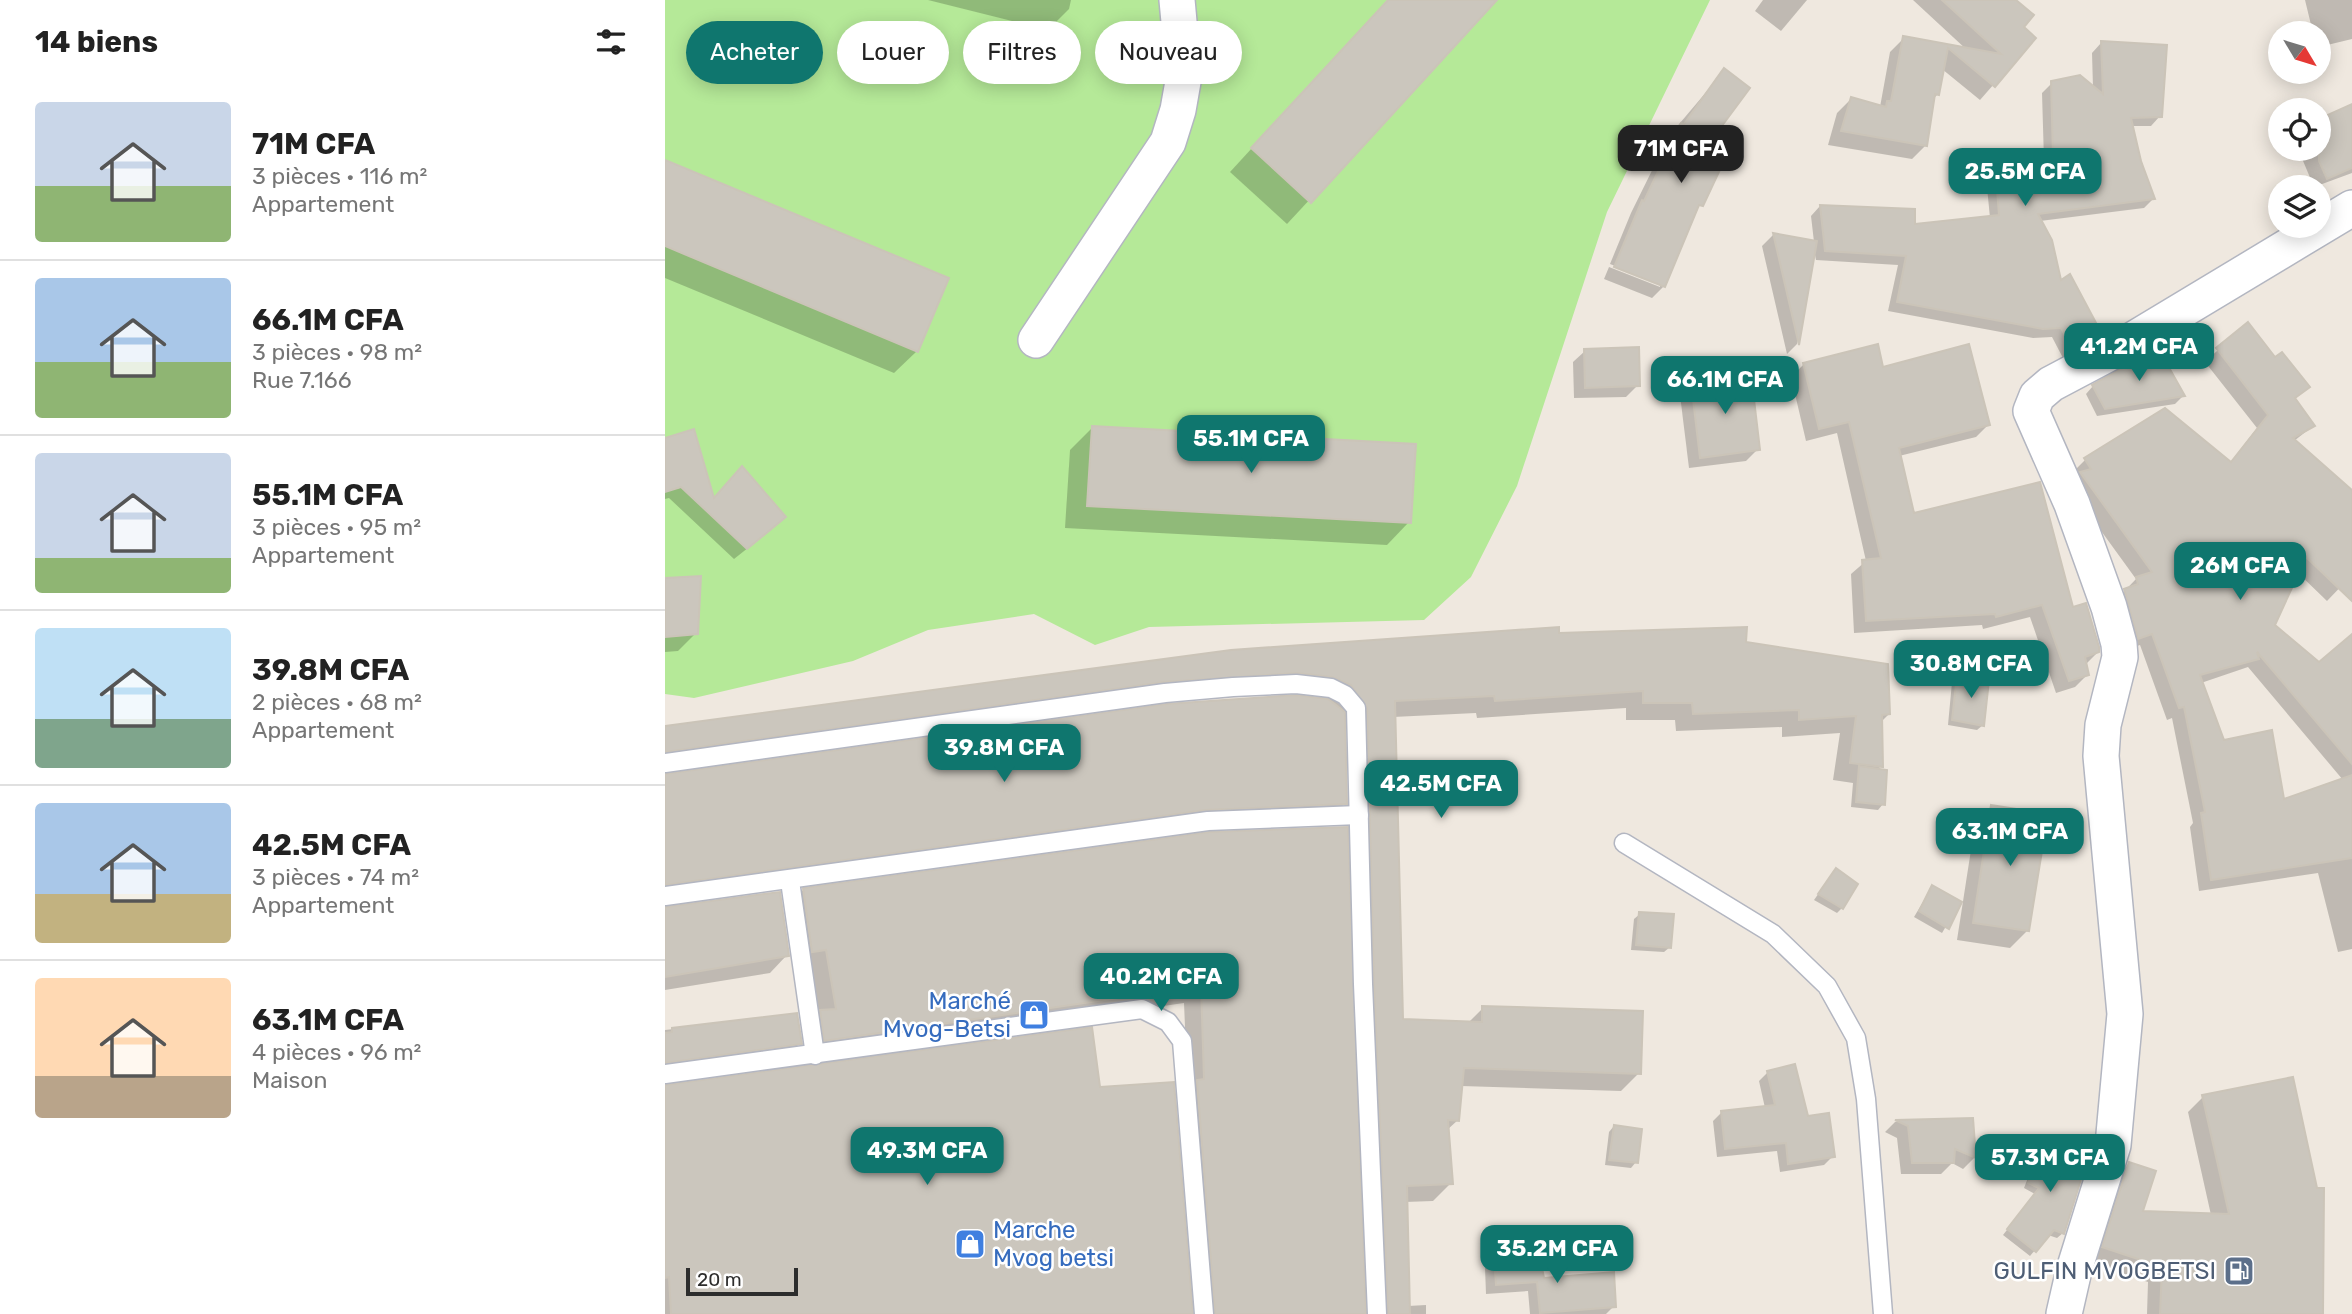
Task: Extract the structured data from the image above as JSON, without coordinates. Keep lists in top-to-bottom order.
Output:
{
  "places": {
    "shop": ["Marché Mvog-Betsi", "Marche Mvog betsi"],
    "fuel station": ["GULFIN MVOGBETSI"]
  },
  "scale_bar": "20 m",
  "north": "bottom right",
  "page": {
    "heading": "14 biens",
    "chip": [
      "Acheter",
      "Louer",
      "Filtres",
      "Nouveau"
    ],
    "list": [
      {
        "name": "71M CFA",
        "note": "3 pièces · 116 m² · Appartement"
      },
      {
        "name": "66.1M CFA",
        "note": "3 pièces · 98 m² · Rue 7.166"
      },
      {
        "name": "55.1M CFA",
        "note": "3 pièces · 95 m² · Appartement"
      },
      {
        "name": "39.8M CFA",
        "note": "2 pièces · 68 m² · Appartement"
      },
      {
        "name": "42.5M CFA",
        "note": "3 pièces · 74 m² · Appartement"
      },
      {
        "name": "63.1M CFA",
        "note": "4 pièces · 96 m² · Maison"
      }
    ],
    "price": [
      "71M CFA",
      "25.5M CFA",
      "41.2M CFA",
      "66.1M CFA",
      "55.1M CFA",
      "26M CFA",
      "30.8M CFA",
      "39.8M CFA",
      "42.5M CFA",
      "63.1M CFA",
      "40.2M CFA",
      "49.3M CFA",
      "57.3M CFA",
      "35.2M CFA"
    ],
    "scale": "20 m"
  }
}
